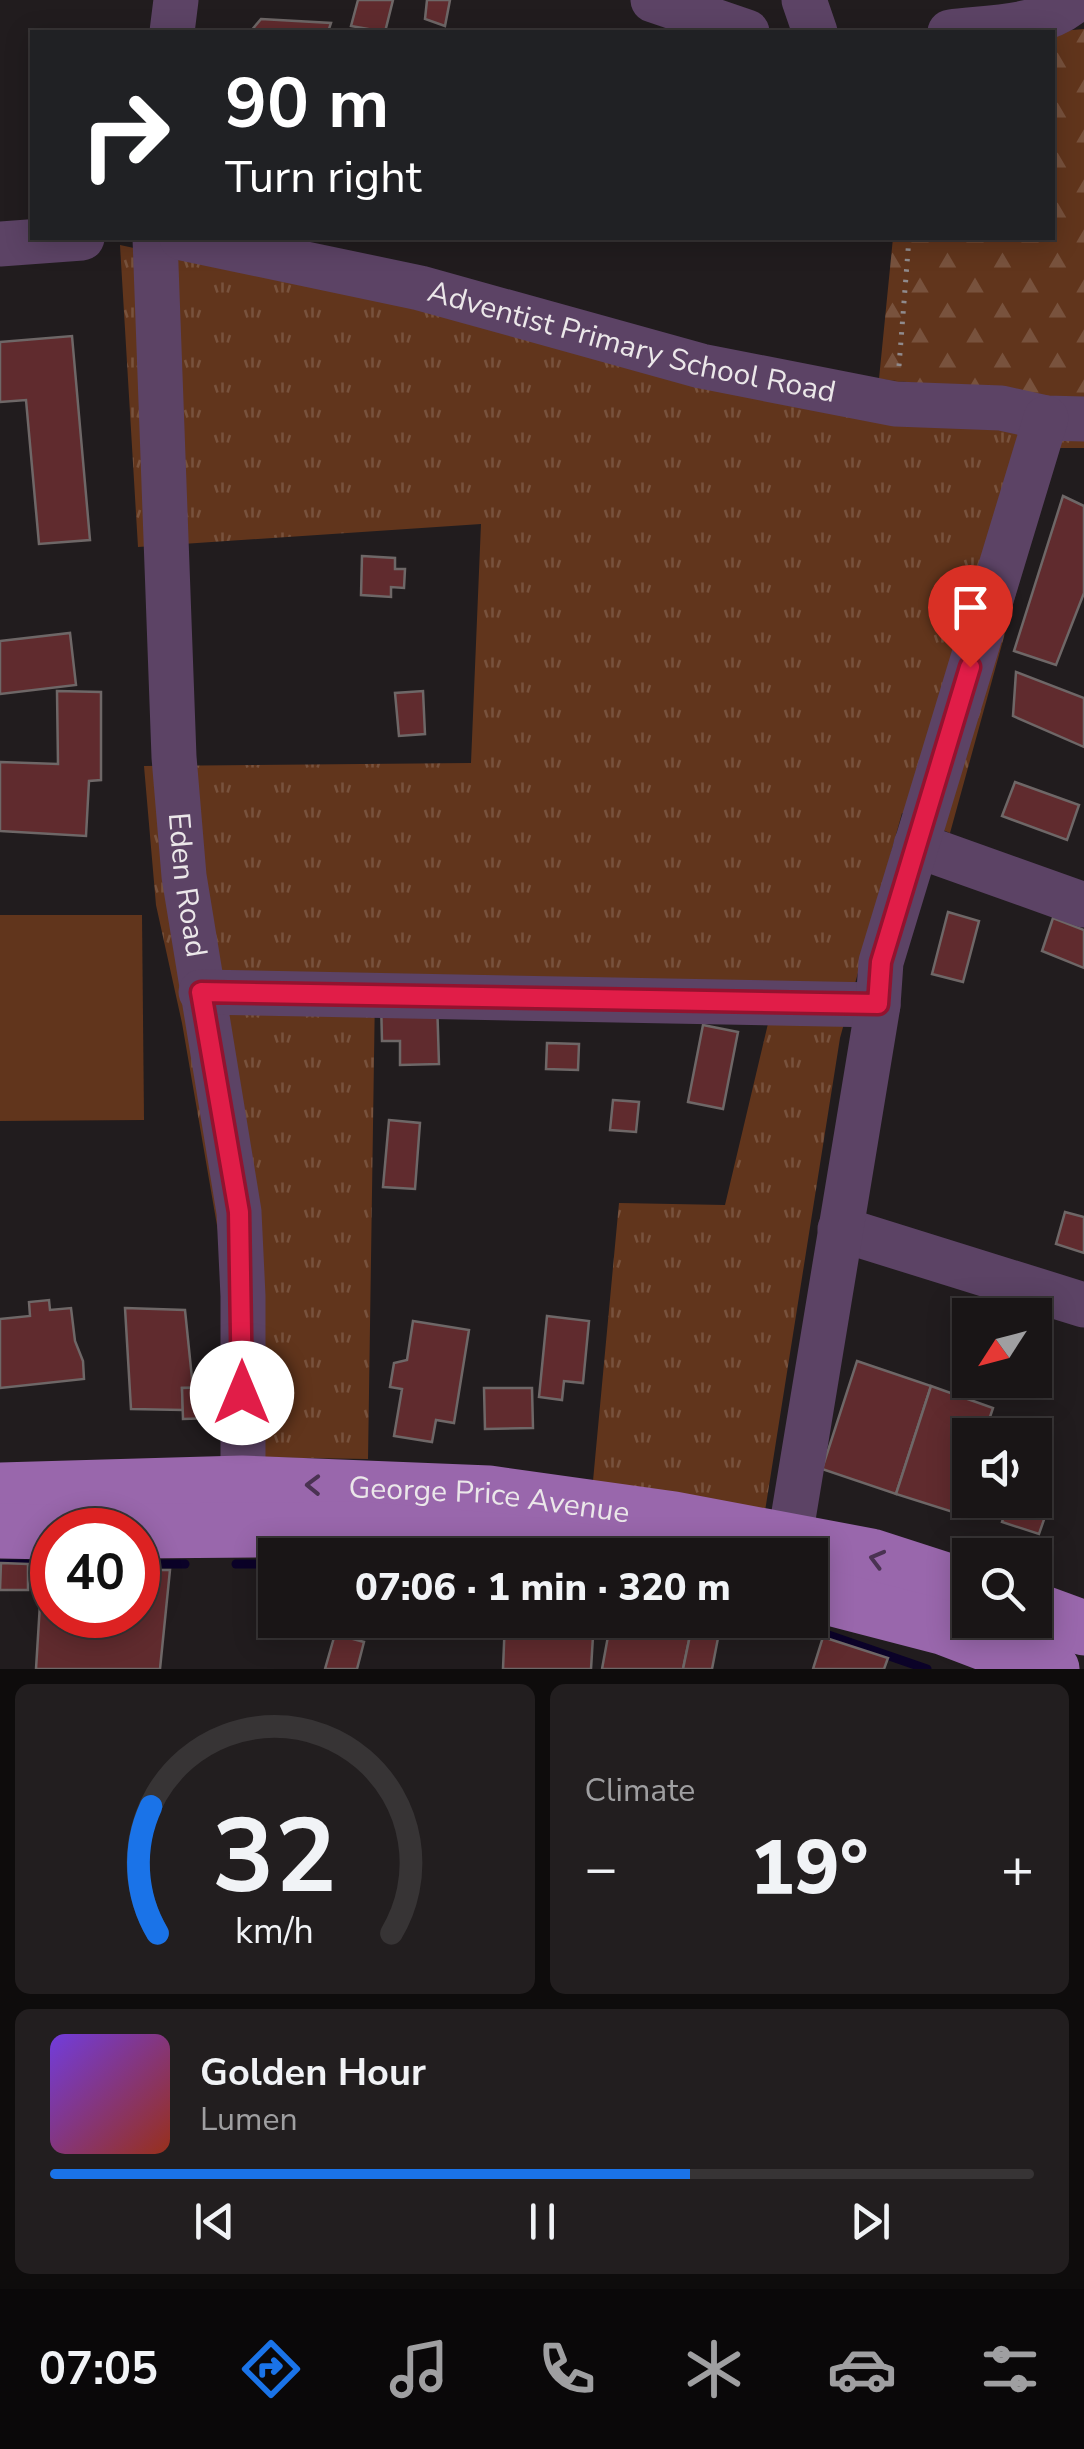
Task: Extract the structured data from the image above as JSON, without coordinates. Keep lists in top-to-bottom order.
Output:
{
  "streets": {
    "main road": ["George Price Avenue"],
    "street": ["Adventist Primary School Road", "Eden Road"]
  },
  "crossings": [
    ["Eden Road", "George Price Avenue"]
  ],
  "north": "bottom left",
  "page": {
    "turn": ["90 m", "Turn right"],
    "limit": "40",
    "trip": "07:06 · 1 min · 320 m",
    "tile": "Climate",
    "heat": ["−", "19°", "+"],
    "song": ["Golden Hour", "Lumen"],
    "tabs": "07:05",
    "gauge": ["32", "km/h"]
  }
}
